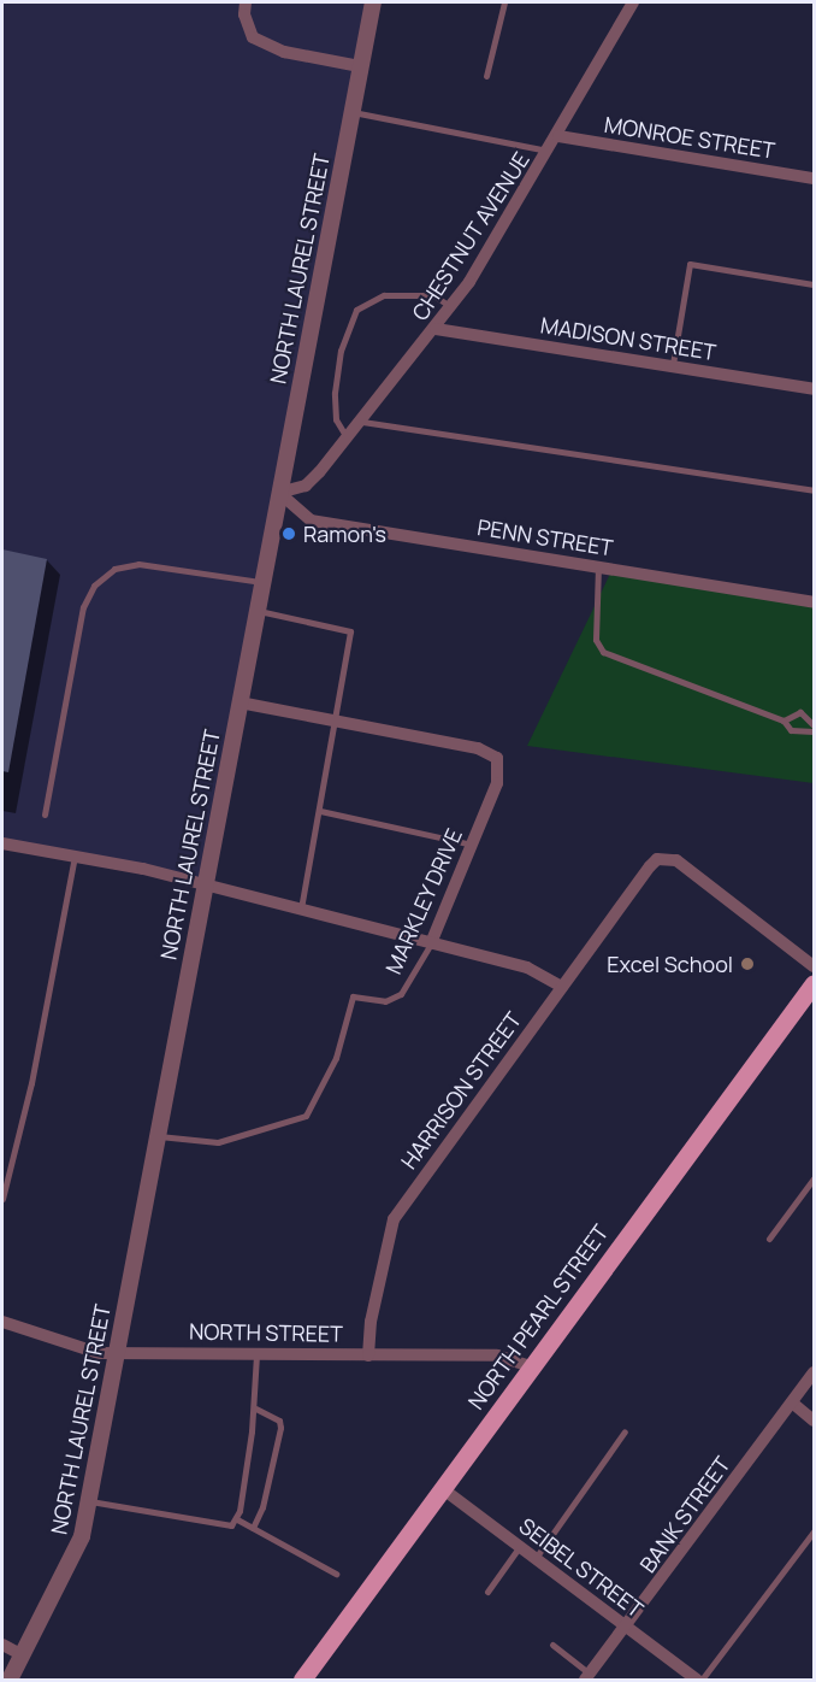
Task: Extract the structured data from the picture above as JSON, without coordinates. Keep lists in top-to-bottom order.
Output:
{
  "streets": {
    "main road": ["NORTH PEARL STREET"],
    "street": [
      "MONROE STREET",
      "CHESTNUT AVENUE",
      "NORTH LAUREL STREET",
      "MADISON STREET",
      "PENN STREET",
      "MARKLEY DRIVE",
      "HARRISON STREET",
      "NORTH STREET",
      "BANK STREET",
      "SEIBEL STREET"
    ]
  },
  "crossings": [
    ["MONROE STREET", "CHESTNUT AVENUE"],
    ["CHESTNUT AVENUE", "NORTH LAUREL STREET"],
    ["CHESTNUT AVENUE", "MADISON STREET"],
    ["CHESTNUT AVENUE", "PENN STREET"],
    ["NORTH LAUREL STREET", "PENN STREET"],
    ["NORTH LAUREL STREET", "MARKLEY DRIVE"],
    ["NORTH LAUREL STREET", "NORTH STREET"],
    ["HARRISON STREET", "NORTH STREET"],
    ["NORTH PEARL STREET", "NORTH STREET"],
    ["NORTH PEARL STREET", "SEIBEL STREET"],
    ["BANK STREET", "SEIBEL STREET"]
  ],
  "places": ["Ramon's", "Excel School"]
}
